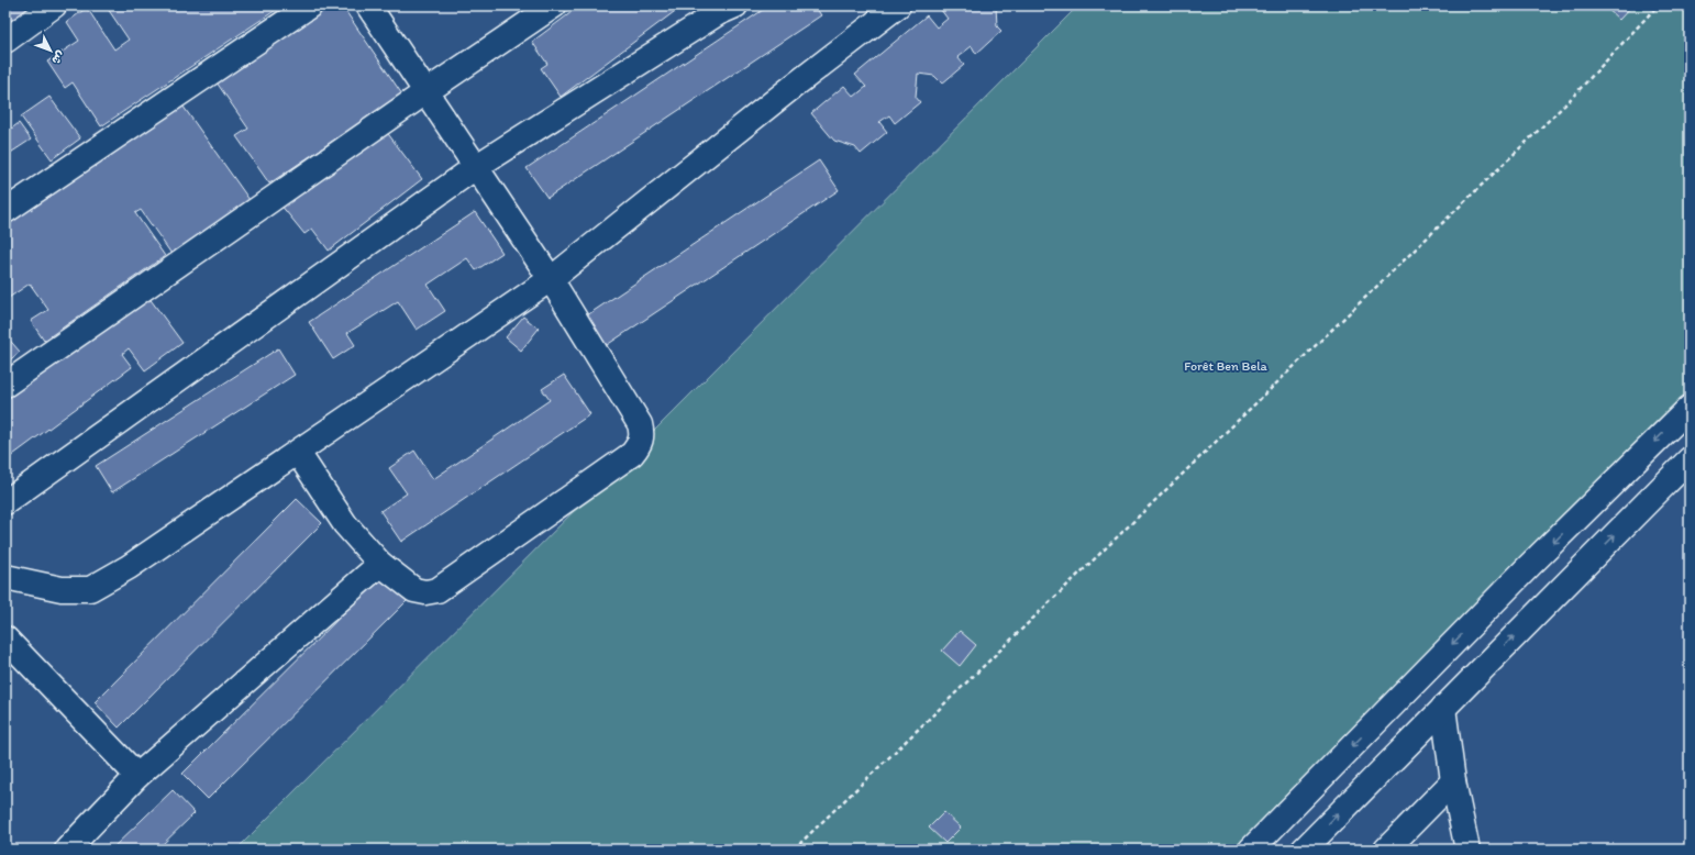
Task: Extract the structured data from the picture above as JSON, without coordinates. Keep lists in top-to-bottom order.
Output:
{
  "parks": ["Forêt Ben Bela"],
  "north": "bottom right"
}
